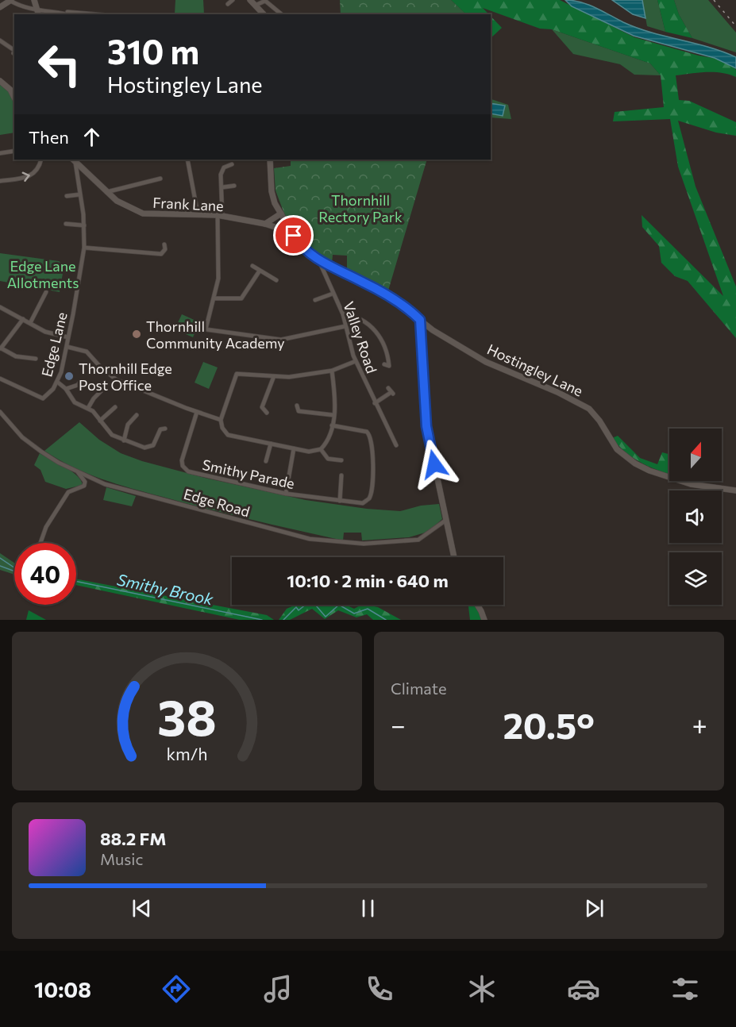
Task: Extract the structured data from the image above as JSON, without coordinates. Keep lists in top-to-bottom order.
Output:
{
  "streets": {
    "main road": ["Frank Lane", "Hostingley Lane"],
    "street": [
      "Valley Road",
      "Edge Lane",
      "Smithy Parade",
      "Edge Road"
    ]
  },
  "crossings": [
    ["Frank Lane", "Edge Lane"],
    ["Frank Lane", "Hostingley Lane"],
    ["Valley Road", "Hostingley Lane"]
  ],
  "water": ["Smithy Brook"],
  "parks": ["Thornhill Rectory Park", "Edge Lane Allotments"],
  "places": ["Thornhill Community Academy", "Thornhill Edge Post Office"],
  "north": "top",
  "page": {
    "turn": ["310 m", "Hostingley Lane"],
    "then": "Then",
    "limit": "40",
    "trip": "10:10 · 2 min · 640 m",
    "tile": "Climate",
    "heat": ["−", "20.5°", "+"],
    "song": ["88.2 FM", "Music"],
    "tabs": "10:08",
    "gauge": ["38", "km/h"]
  }
}
